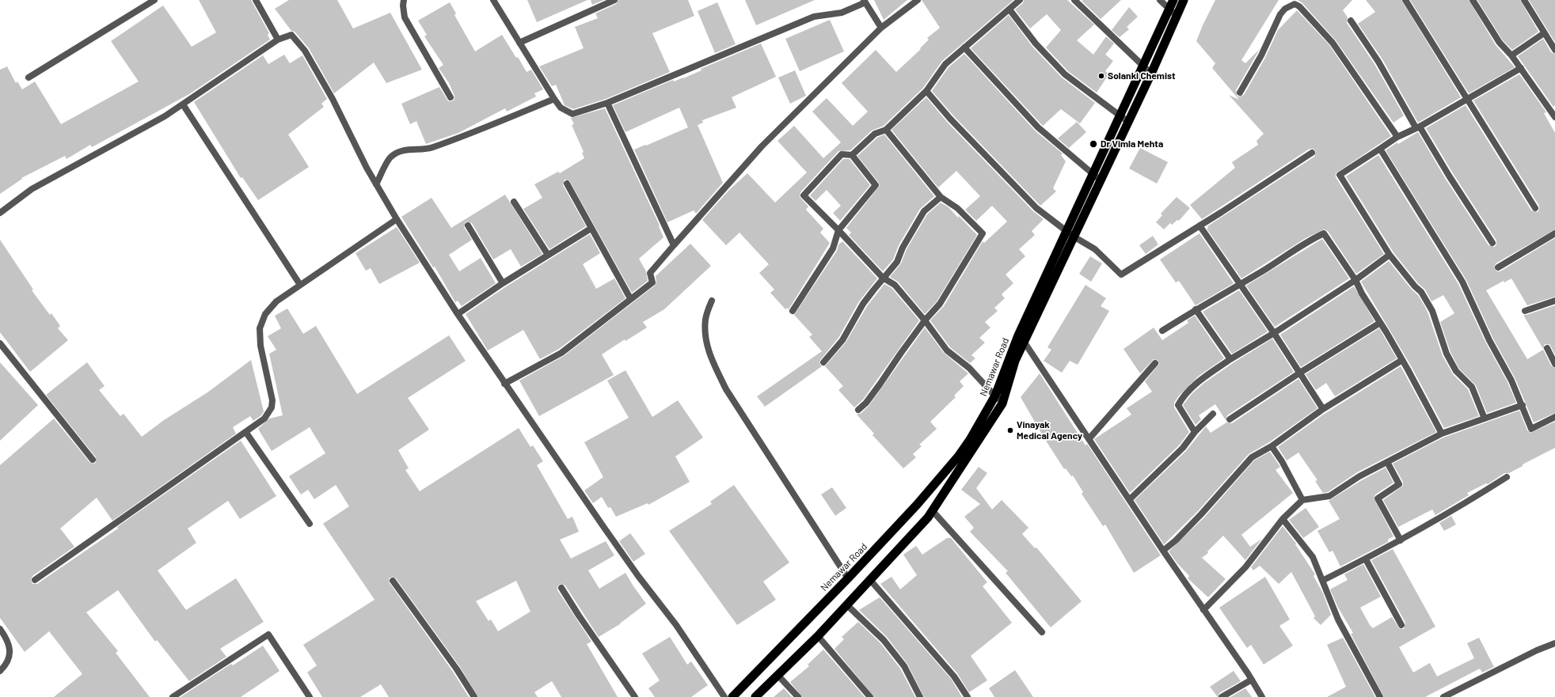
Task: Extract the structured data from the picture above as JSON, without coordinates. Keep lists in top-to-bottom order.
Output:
{
  "streets": {
    "highway": ["Nemawar Road"]
  },
  "places": ["Solanki Chemist", "Dr Vimla Mehta", "Vinayak Medical Agency"]
}
